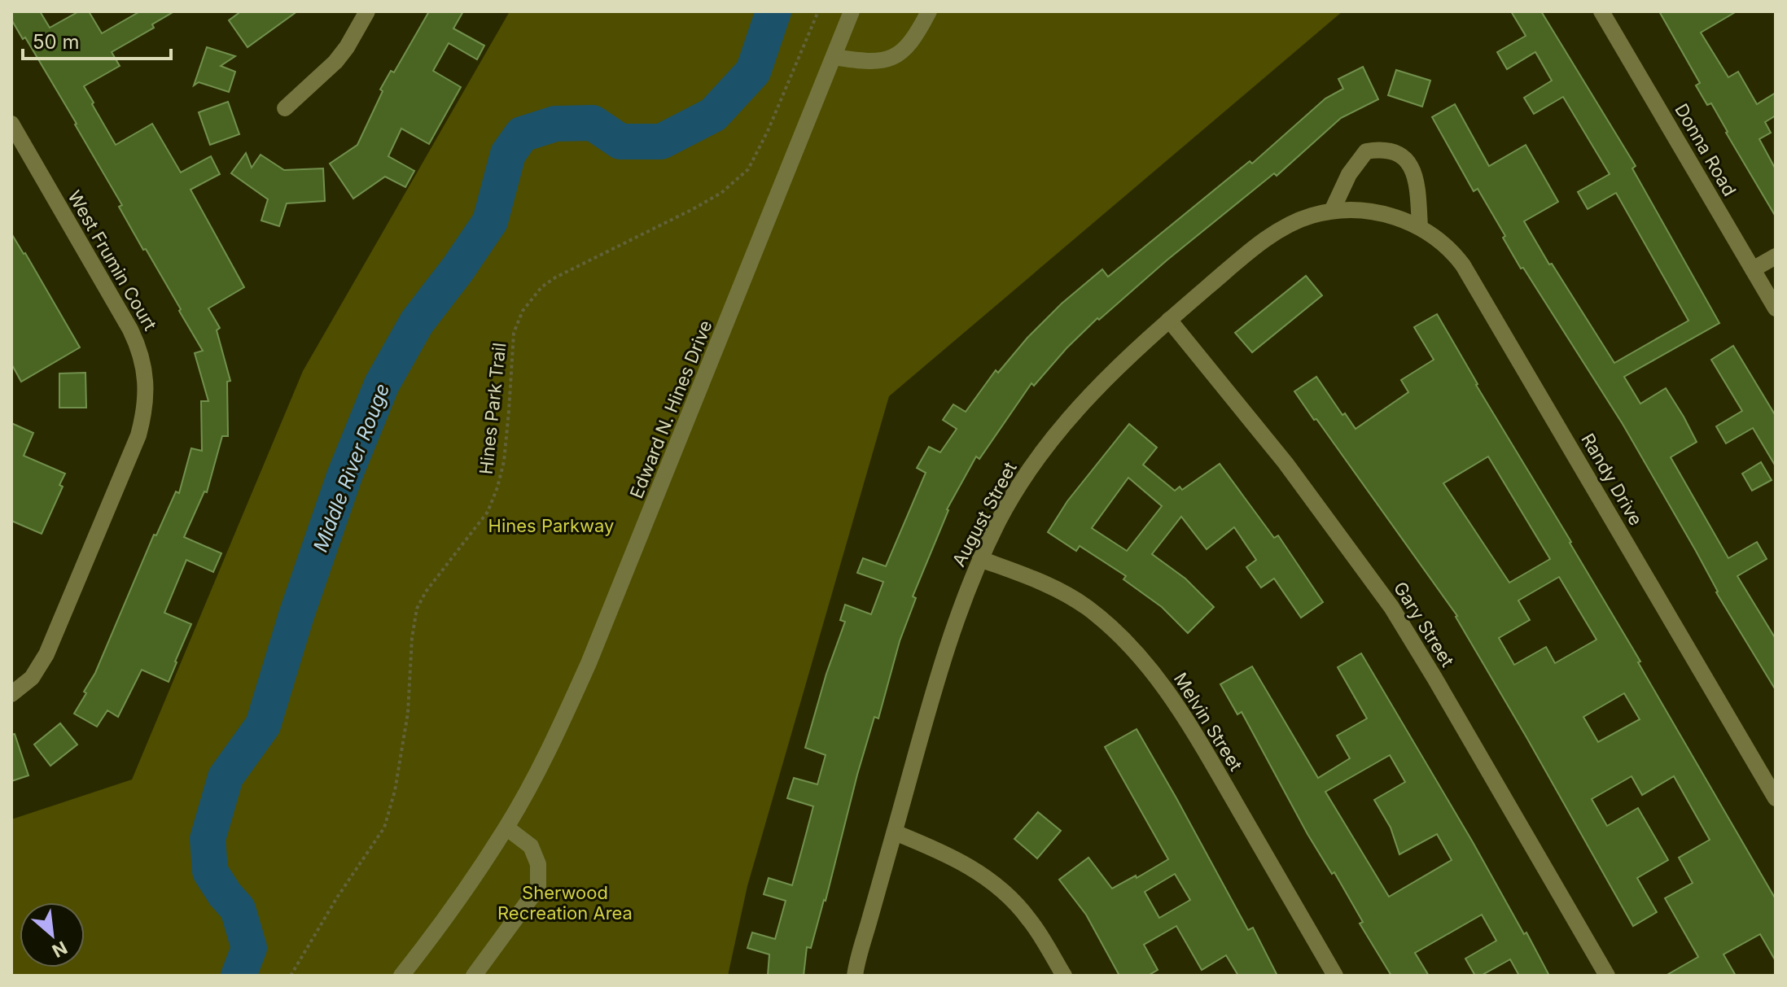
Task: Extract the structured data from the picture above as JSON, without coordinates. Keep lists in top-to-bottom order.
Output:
{
  "streets": {
    "street": [
      "Donna Road",
      "West Frumin Court",
      "Edward N. Hines Drive",
      "Randy Drive",
      "August Street",
      "Gary Street",
      "Melvin Street"
    ],
    "path": ["Hines Park Trail"]
  },
  "crossings": [
    ["Randy Drive", "August Street"],
    ["August Street", "Gary Street"],
    ["August Street", "Melvin Street"]
  ],
  "water": ["Middle River Rouge"],
  "parks": ["Hines Parkway", "Sherwood Recreation Area"],
  "scale_bar": "50 m",
  "north": "bottom right"
}
